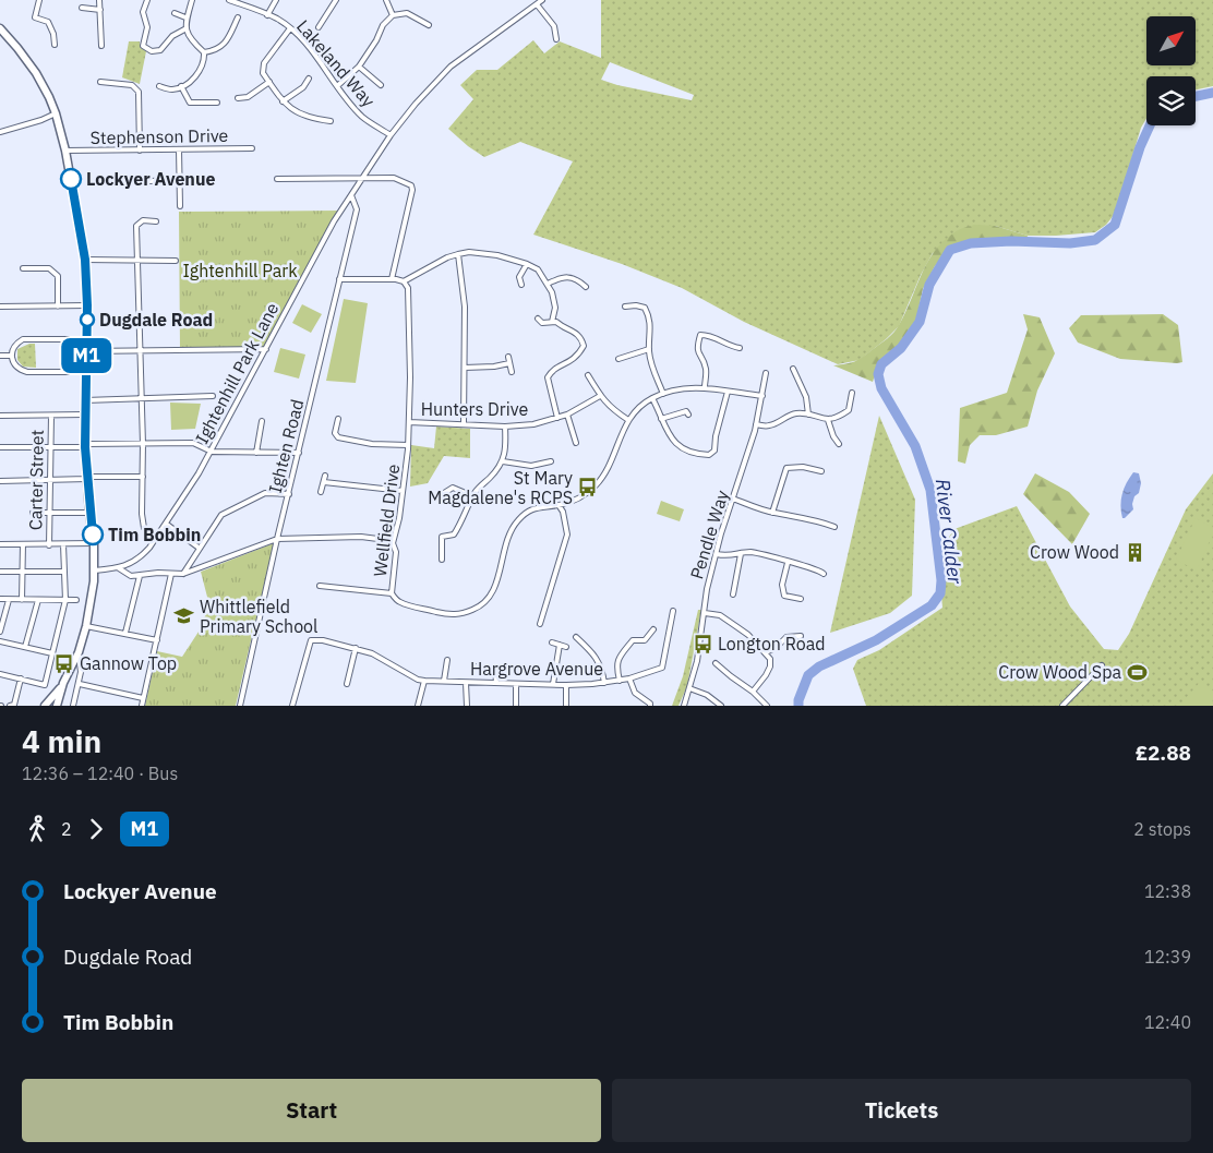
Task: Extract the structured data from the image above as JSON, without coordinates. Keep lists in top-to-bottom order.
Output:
{
  "streets": {
    "street": [
      "Lakeland Way",
      "Stephenson Drive",
      "Ightenhill Park Lane",
      "Hunters Drive",
      "Ighten Road",
      "Carter Street",
      "Wellfield Drive",
      "Pendle Way",
      "Hargrove Avenue"
    ]
  },
  "crossings": [
    ["Lakeland Way", "Ightenhill Park Lane"],
    ["Ightenhill Park Lane", "Ighten Road"],
    ["Hunters Drive", "Wellfield Drive"],
    ["Wellfield Drive", "Pendle Way"]
  ],
  "water": ["River Calder"],
  "parks": ["Ightenhill Park"],
  "places": {
    "other": ["Lockyer Avenue", "Dugdale Road", "Tim Bobbin"],
    "bus stop": ["St Mary Magdalene's RCPS", "Longton Road", "Gannow Top"],
    "building": ["Crow Wood"],
    "school or university": ["Whittlefield Primary School"],
    "sports": ["Crow Wood Spa"]
  },
  "lines": ["bus line M1"],
  "north": "top right",
  "page": {
    "on_map": "M1",
    "heading": ["4 min", "12:36 – 12:40 · Bus", "£2.88"],
    "legs": ["2", "M1", "2 stops"],
    "list": [
      {
        "name": "Lockyer Avenue",
        "value": "12:38"
      },
      {
        "name": "Dugdale Road",
        "value": "12:39"
      },
      {
        "name": "Tim Bobbin",
        "value": "12:40"
      }
    ],
    "buttons": ["Start", "Tickets"]
  }
}
